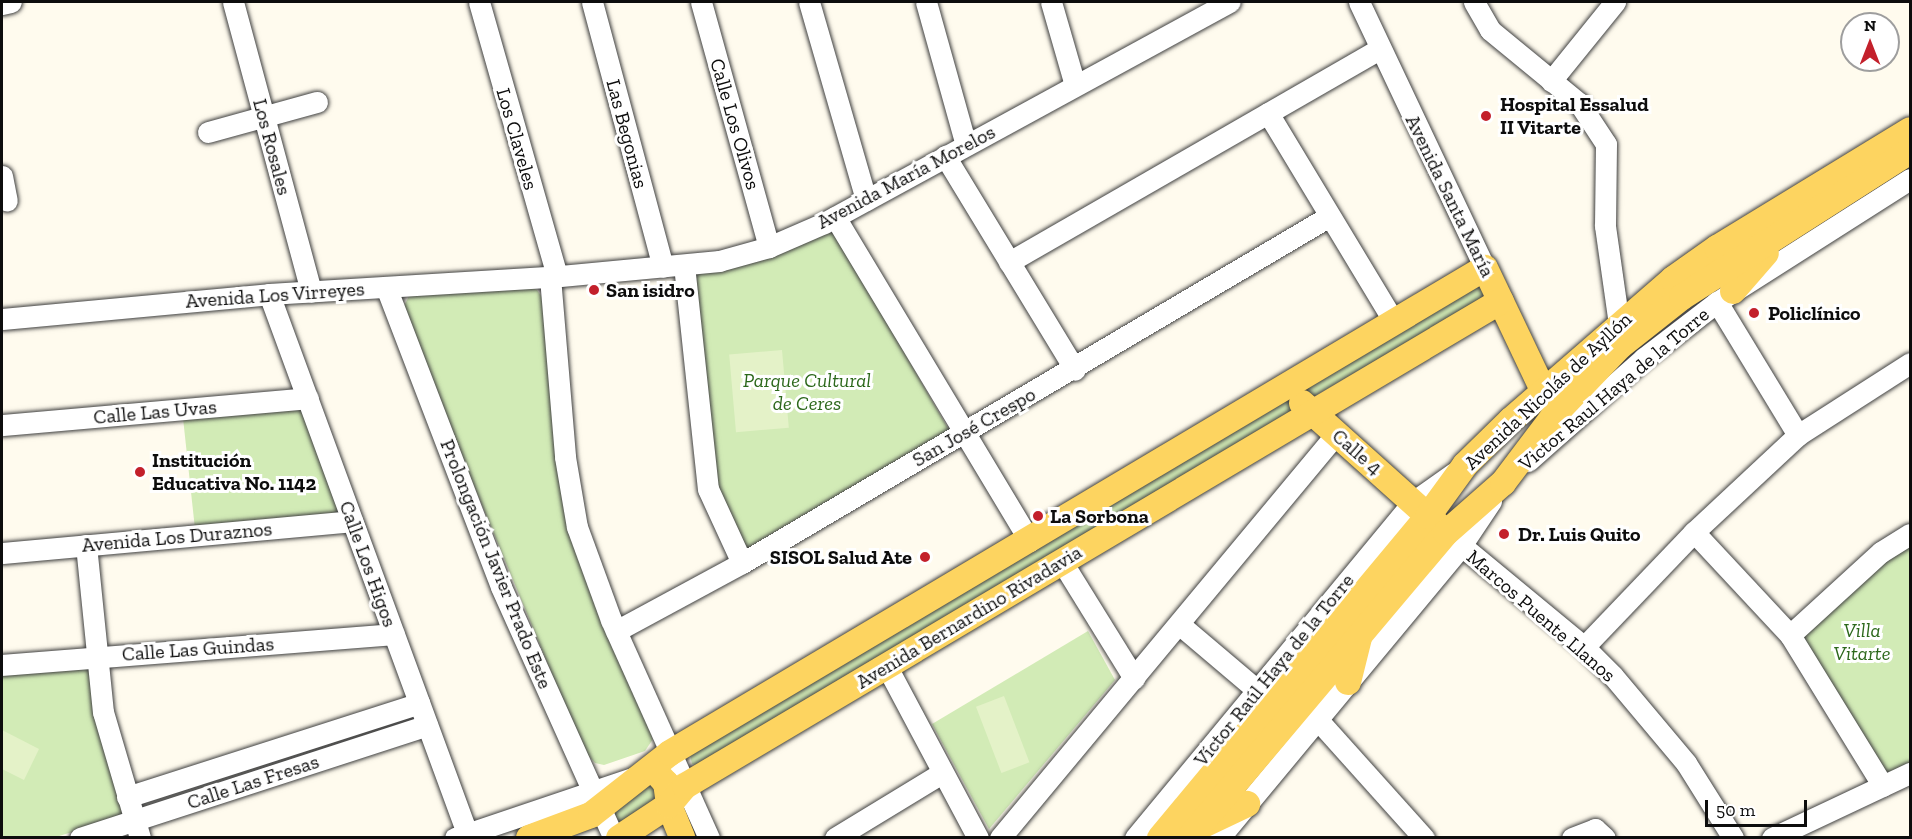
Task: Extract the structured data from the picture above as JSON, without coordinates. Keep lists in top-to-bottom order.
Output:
{
  "streets": {
    "main road": [
      "Avenida Santa María",
      "Avenida Nicolás de Ayllón",
      "Calle 4",
      "Marcos Puente Llanos",
      "Avenida Bernardino Rivadavia"
    ],
    "street": [
      "Calle Los Olivos",
      "Las Begonias",
      "Los Claveles",
      "Los Rosales",
      "Avenida María Morelos",
      "Avenida Los Virreyes",
      "Victor Raul Haya de la Torre",
      "Calle Las Uvas",
      "San José Crespo",
      "Avenida Los Duraznos",
      "Calle Los Higos",
      "Prolongación Javier Prado Este",
      "Calle Las Guindas",
      "Víctor Raúl Haya de la Torre",
      "Calle Las Fresas"
    ]
  },
  "crossings": [
    ["Calle Los Olivos", "Avenida María Morelos"],
    ["Las Begonias", "Avenida María Morelos"],
    ["Los Claveles", "Avenida María Morelos"],
    ["Los Claveles", "Avenida Los Virreyes"],
    ["Los Rosales", "Avenida Los Virreyes"],
    ["Avenida María Morelos", "Avenida Los Virreyes"],
    ["Avenida Santa María", "Avenida Nicolás de Ayllón"],
    ["Avenida Santa María", "Avenida Bernardino Rivadavia"],
    ["Avenida Los Virreyes", "Calle Los Higos"],
    ["Avenida Los Virreyes", "Prolongación Javier Prado Este"],
    ["Victor Raul Haya de la Torre", "Avenida Nicolás de Ayllón"],
    ["Avenida Nicolás de Ayllón", "Calle 4"],
    ["Avenida Nicolás de Ayllón", "Marcos Puente Llanos"],
    ["Avenida Nicolás de Ayllón", "Víctor Raúl Haya de la Torre"],
    ["Calle Las Uvas", "Calle Los Higos"],
    ["Calle 4", "Marcos Puente Llanos"],
    ["Calle 4", "Avenida Bernardino Rivadavia"],
    ["Calle 4", "Víctor Raúl Haya de la Torre"],
    ["Avenida Los Duraznos", "Calle Los Higos"],
    ["Calle Los Higos", "Calle Las Guindas"],
    ["Calle Los Higos", "Calle Las Fresas"],
    ["Prolongación Javier Prado Este", "Avenida Bernardino Rivadavia"],
    ["Marcos Puente Llanos", "Víctor Raúl Haya de la Torre"]
  ],
  "parks": ["Parque Cultural de Ceres", "Villa Vitarte"],
  "places": [
    "Hospital Essalud II Vitarte",
    "San isidro",
    "Policlínico",
    "Institución Educativa No. 1142",
    "La Sorbona",
    "Dr. Luis Quito",
    "SISOL Salud Ate"
  ],
  "scale_bar": "50 m",
  "north": "top"
}
